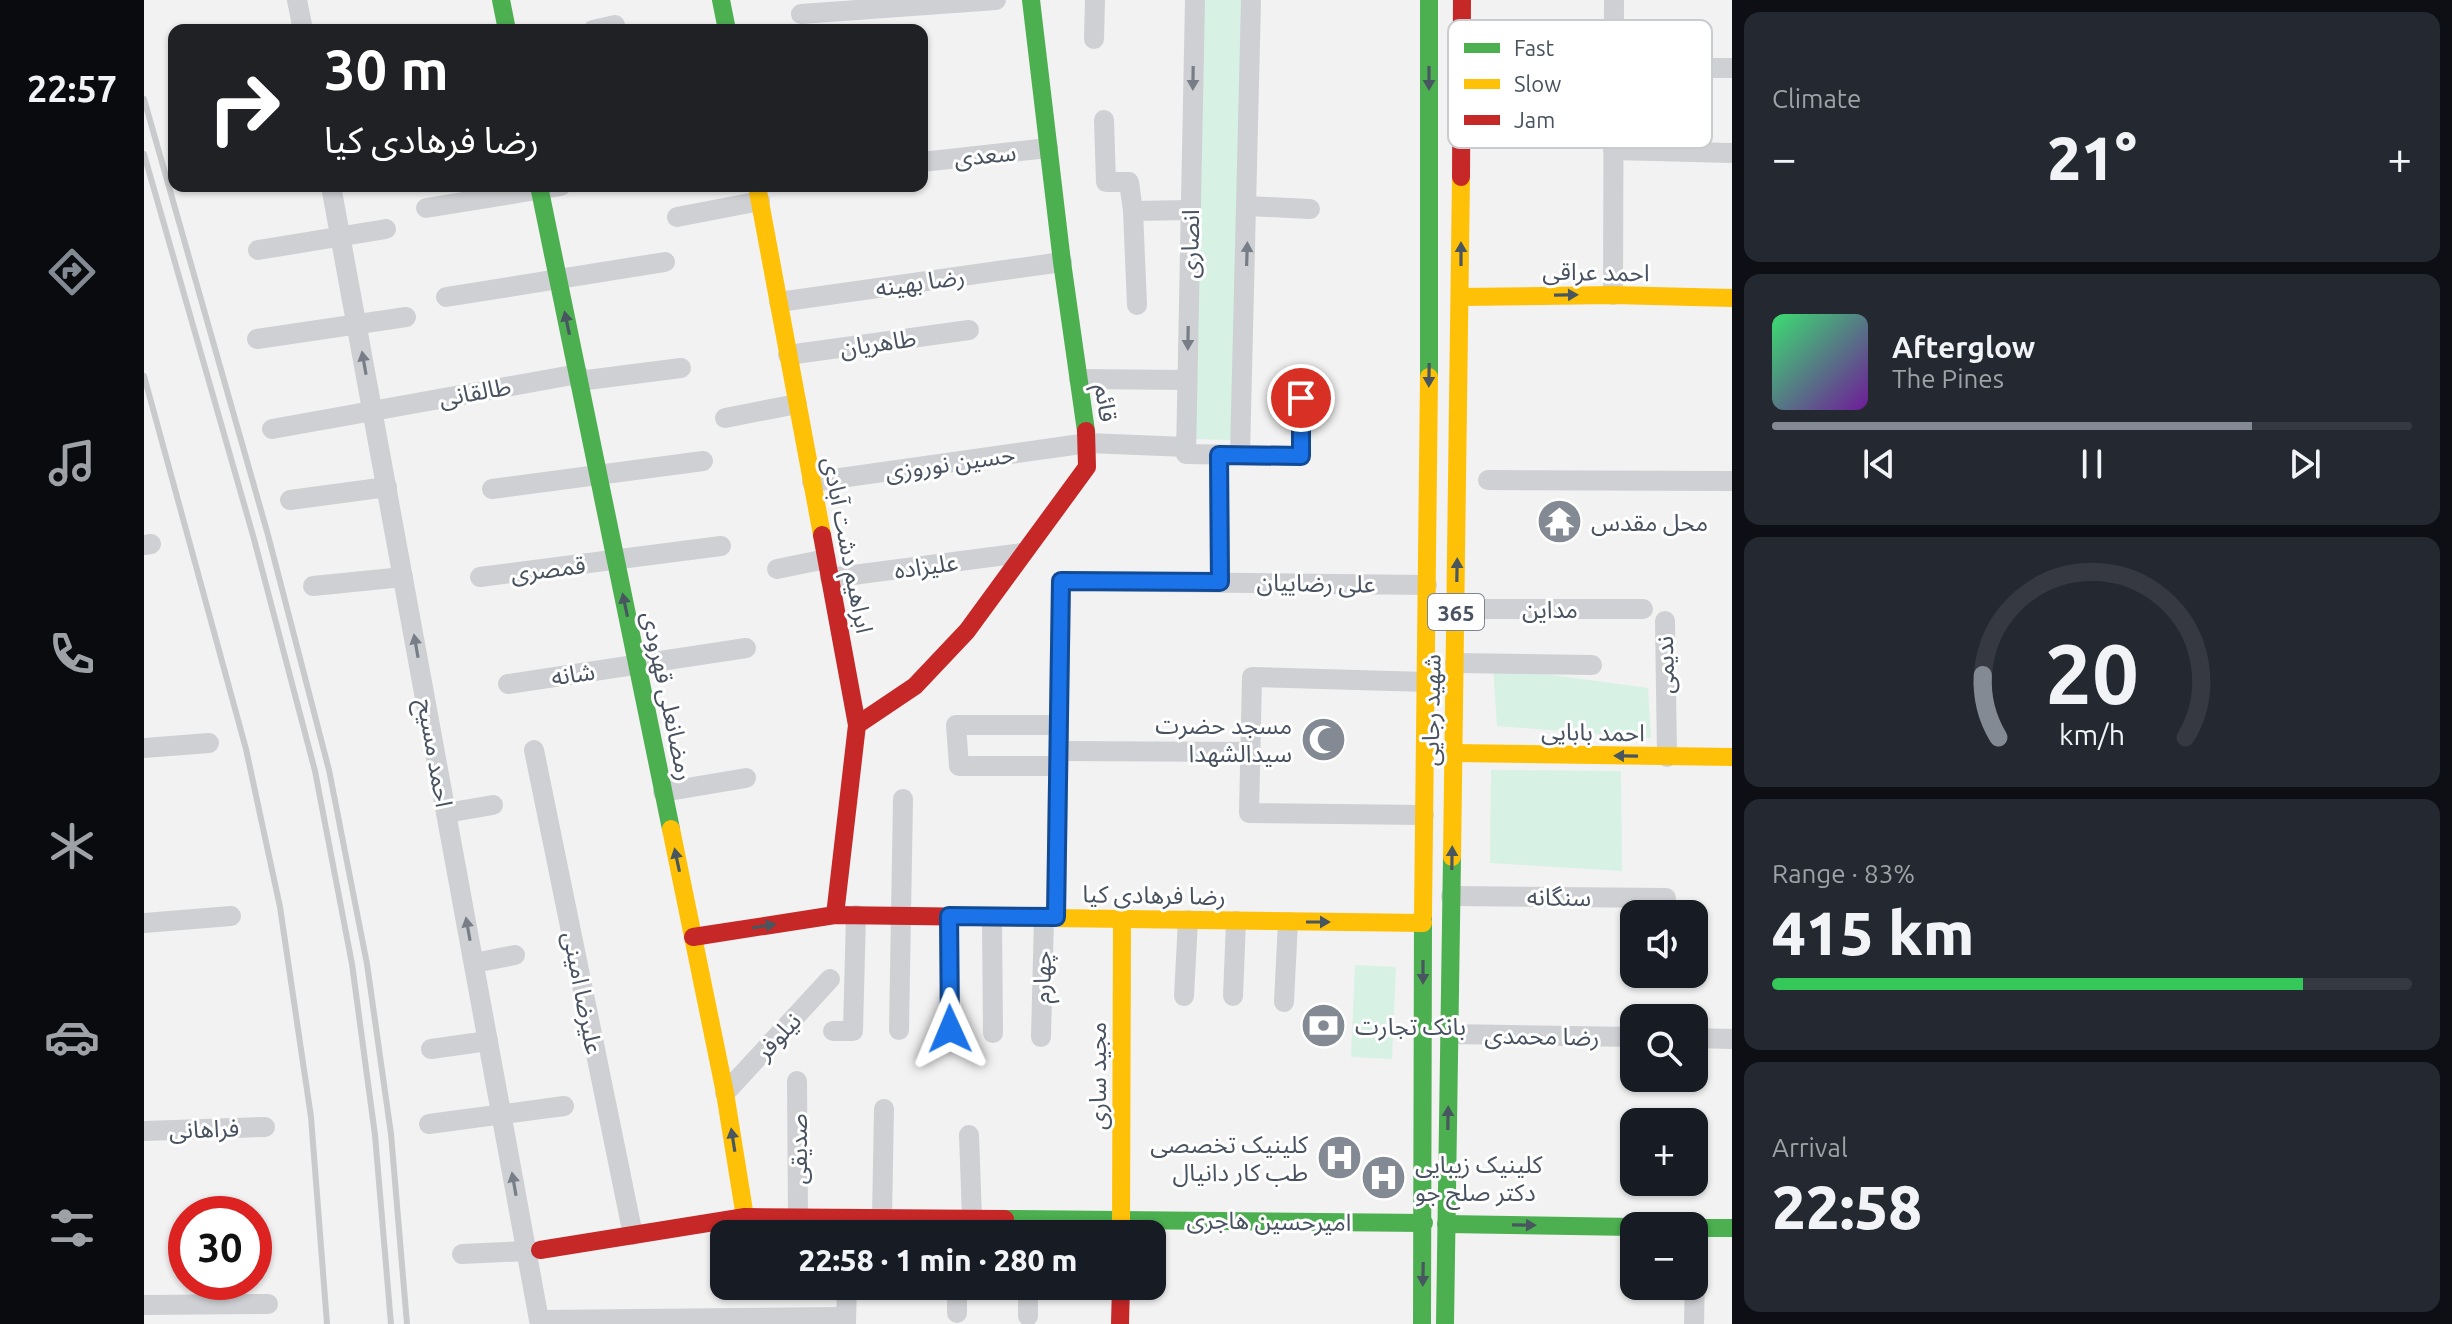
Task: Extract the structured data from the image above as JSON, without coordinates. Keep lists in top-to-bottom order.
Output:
{
  "streets": {
    "street": [
      "سعدی",
      "انصاری",
      "احمد عراقی",
      "رضا بهینه",
      "طاهریان",
      "طالقانی",
      "قائم",
      "حسین نوروزی",
      "ابراهیم دشت آبادی",
      "علیزاده",
      "قمصری",
      "علی رضاییان",
      "مداین",
      "365",
      "ندیمی",
      "شانه",
      "رمضانعلی قهرودی",
      "شهید رجایی",
      "احمد بابایی",
      "احمد مسیح",
      "رضا فرهادی کیا",
      "سنگانه",
      "چهارم",
      "علیرضا امینی",
      "نیلوفر",
      "رضا محمدی",
      "مجید ساری",
      "فراهانی",
      "صدیقی",
      "امیرحسین هاجری"
    ]
  },
  "crossings": [
    ["سعدی", "قائم"],
    ["انصاری", "حسین نوروزی"],
    ["احمد عراقی", "شهید رجایی"],
    ["رضا بهینه", "قائم"],
    ["رضا بهینه", "ابراهیم دشت آبادی"],
    ["طاهریان", "ابراهیم دشت آبادی"],
    ["طالقانی", "رمضانعلی قهرودی"],
    ["طالقانی", "احمد مسیح"],
    ["قائم", "حسین نوروزی"],
    ["قائم", "ابراهیم دشت آبادی"],
    ["قائم", "علیزاده"],
    ["حسین نوروزی", "ابراهیم دشت آبادی"],
    ["ابراهیم دشت آبادی", "علیزاده"],
    ["ابراهیم دشت آبادی", "رضا فرهادی کیا"],
    ["قمصری", "رمضانعلی قهرودی"],
    ["علی رضاییان", "شهید رجایی"],
    ["علی رضاییان", "چهارم"],
    ["مداین", "شهید رجایی"],
    ["ندیمی", "احمد بابایی"],
    ["شانه", "رمضانعلی قهرودی"],
    ["رمضانعلی قهرودی", "رضا فرهادی کیا"],
    ["رمضانعلی قهرودی", "نیلوفر"],
    ["رمضانعلی قهرودی", "امیرحسین هاجری"],
    ["شهید رجایی", "احمد بابایی"],
    ["شهید رجایی", "رضا فرهادی کیا"],
    ["شهید رجایی", "سنگانه"],
    ["شهید رجایی", "رضا محمدی"],
    ["شهید رجایی", "امیرحسین هاجری"],
    ["احمد مسیح", "امیرحسین هاجری"],
    ["رضا فرهادی کیا", "چهارم"],
    ["رضا فرهادی کیا", "مجید ساری"],
    ["علیرضا امینی", "امیرحسین هاجری"],
    ["صدیقی", "امیرحسین هاجری"]
  ],
  "one_way": [
    "احمد عراقی",
    "رمضانعلی قهرودی",
    "احمد مسیح",
    "رضا فرهادی کیا"
  ],
  "places": {
    "temple": ["محل مقدس"],
    "mosque": ["مسجد حضرت سیدالشهدا"],
    "bank": ["بانک تجارت"],
    "hospital": ["کلینیک تخصصی طب کار دانیال", "کلینیک زیبایی دکتر صلح جو"]
  },
  "legend": ["Fast", "Slow", "Jam"],
  "page": {
    "tabs": "22:57",
    "tile": [
      "Climate",
      ["Range · 83%", "415 km"],
      ["Arrival", "22:58"]
    ],
    "turn": ["30 m", "رضا فرهادی کیا"],
    "heat": ["−", "21°", "+"],
    "song": ["Afterglow", "The Pines"],
    "map_buttons": ["+", "−"],
    "limit": "30",
    "trip": "22:58 · 1 min · 280 m",
    "gauge": ["20", "km/h"]
  }
}
